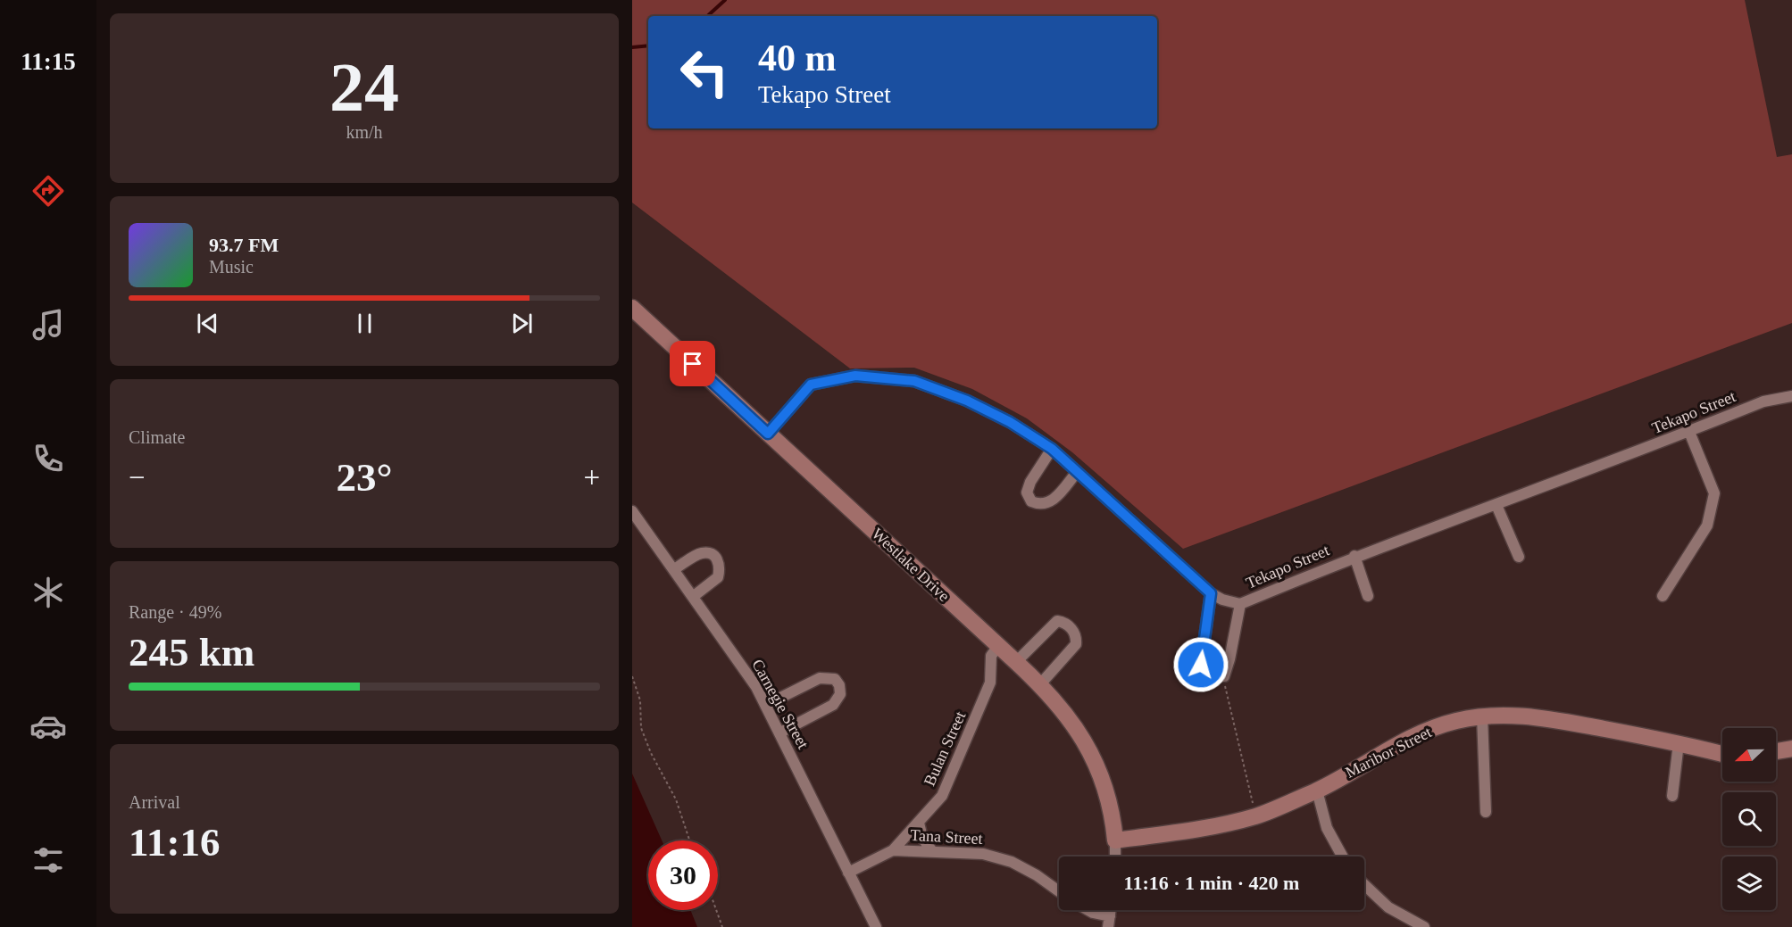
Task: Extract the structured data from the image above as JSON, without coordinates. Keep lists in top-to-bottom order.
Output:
{
  "streets": {
    "street": [
      "Tekapo Street",
      "Westlake Drive",
      "Carnegie Street",
      "Bulan Street",
      "Maribor Street",
      "Tana Street"
    ]
  },
  "crossings": [
    ["Tekapo Street", "Westlake Drive"],
    ["Westlake Drive", "Bulan Street"],
    ["Westlake Drive", "Maribor Street"],
    ["Carnegie Street", "Tana Street"],
    ["Bulan Street", "Tana Street"]
  ],
  "north": "left",
  "page": {
    "tabs": "11:15",
    "tile": [
      ["24", "km/h"],
      "Climate",
      ["Range · 49%", "245 km"],
      ["Arrival", "11:16"]
    ],
    "turn": ["40 m", "Tekapo Street"],
    "song": ["93.7 FM", "Music"],
    "heat": ["−", "23°", "+"],
    "limit": "30",
    "trip": "11:16 · 1 min · 420 m"
  }
}
